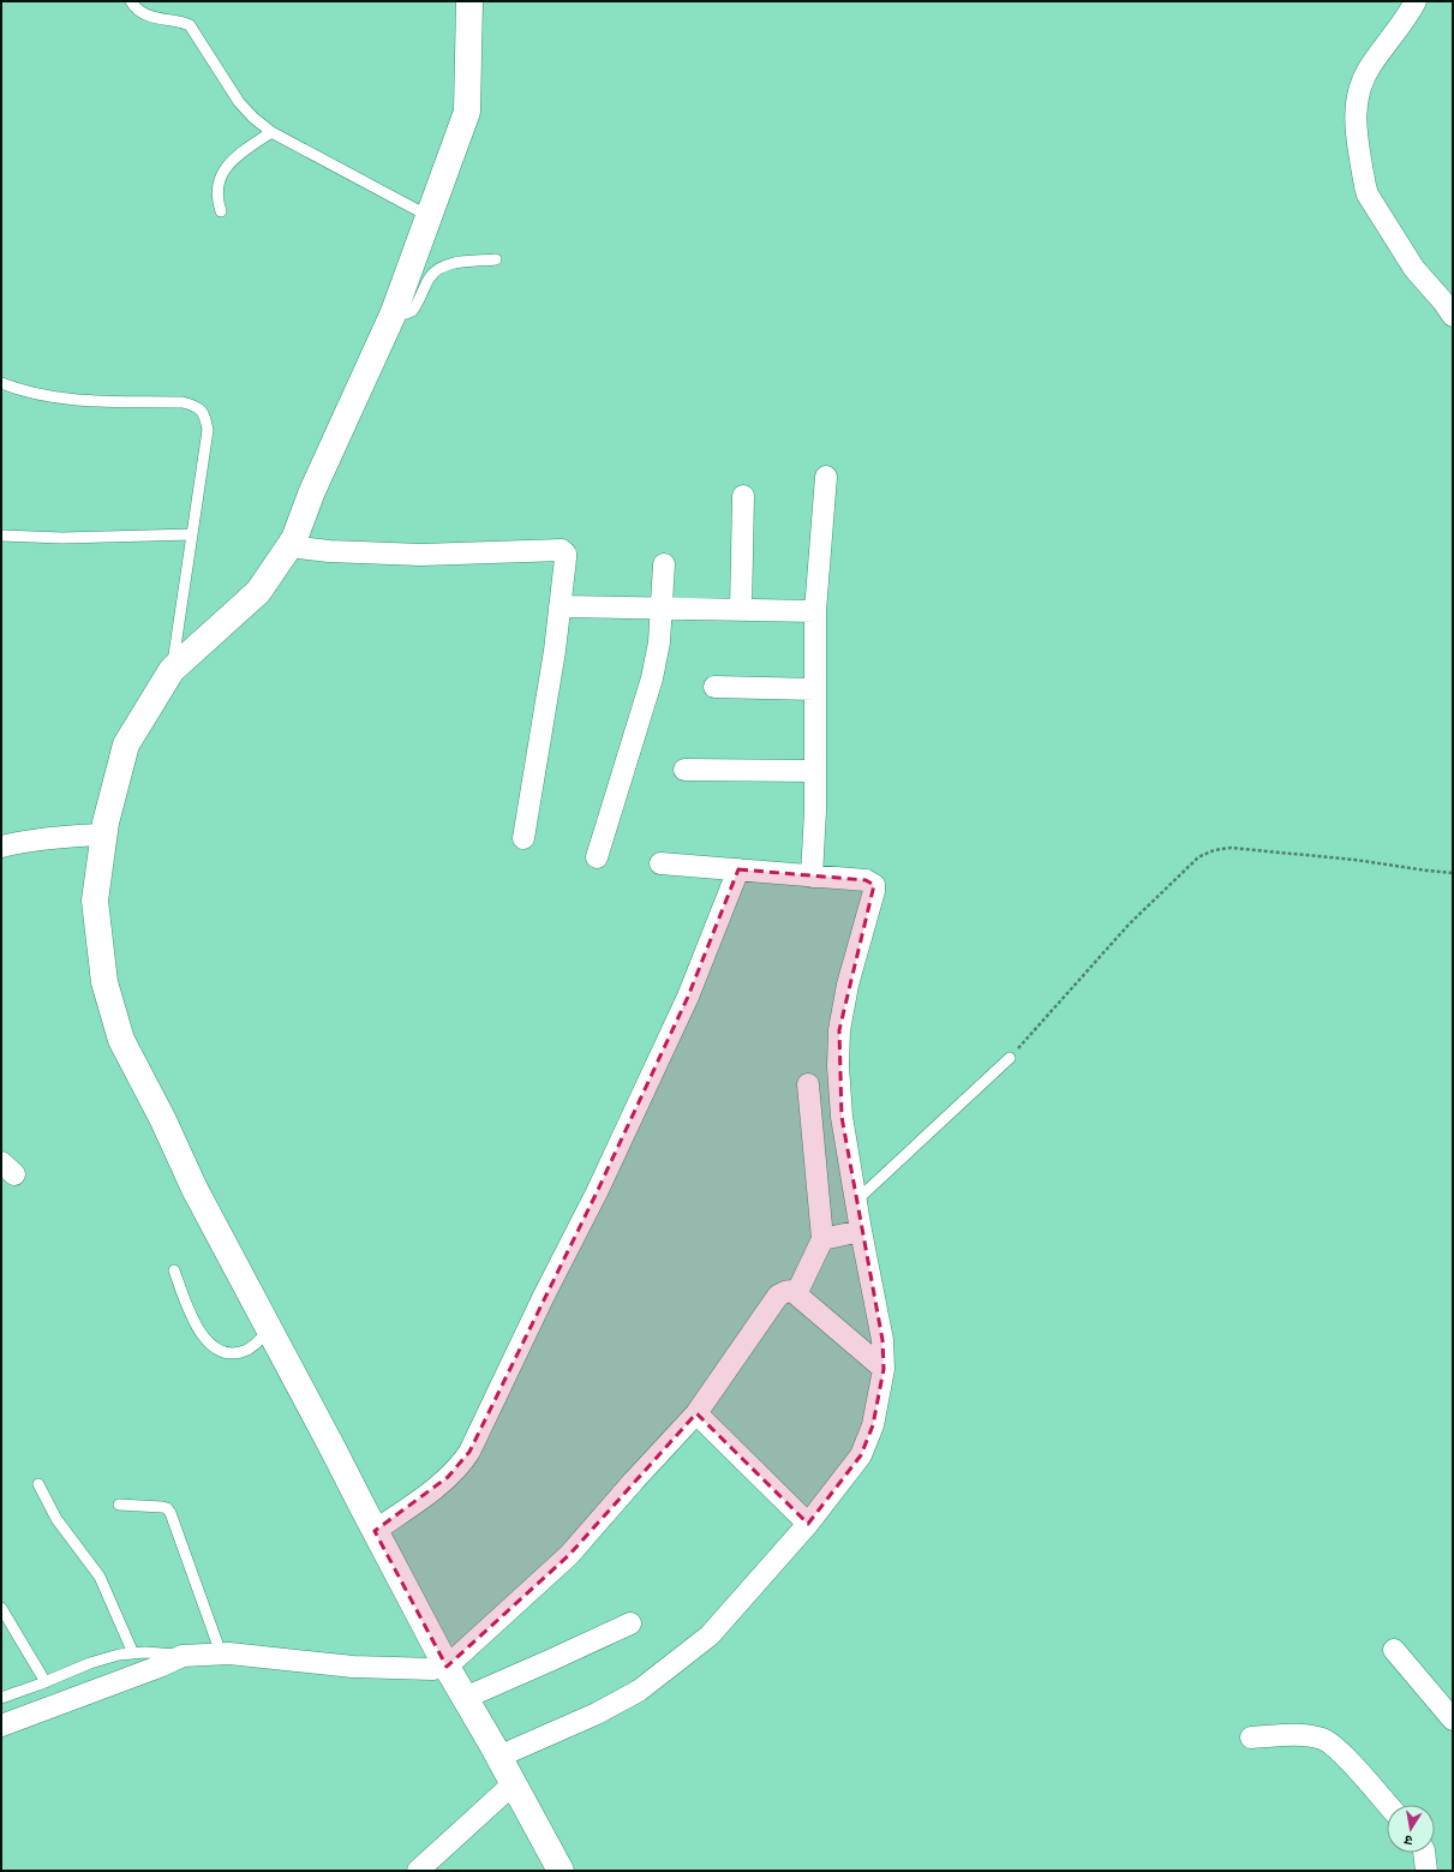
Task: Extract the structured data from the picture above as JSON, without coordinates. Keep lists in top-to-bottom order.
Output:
{
  "north": "bottom"
}
